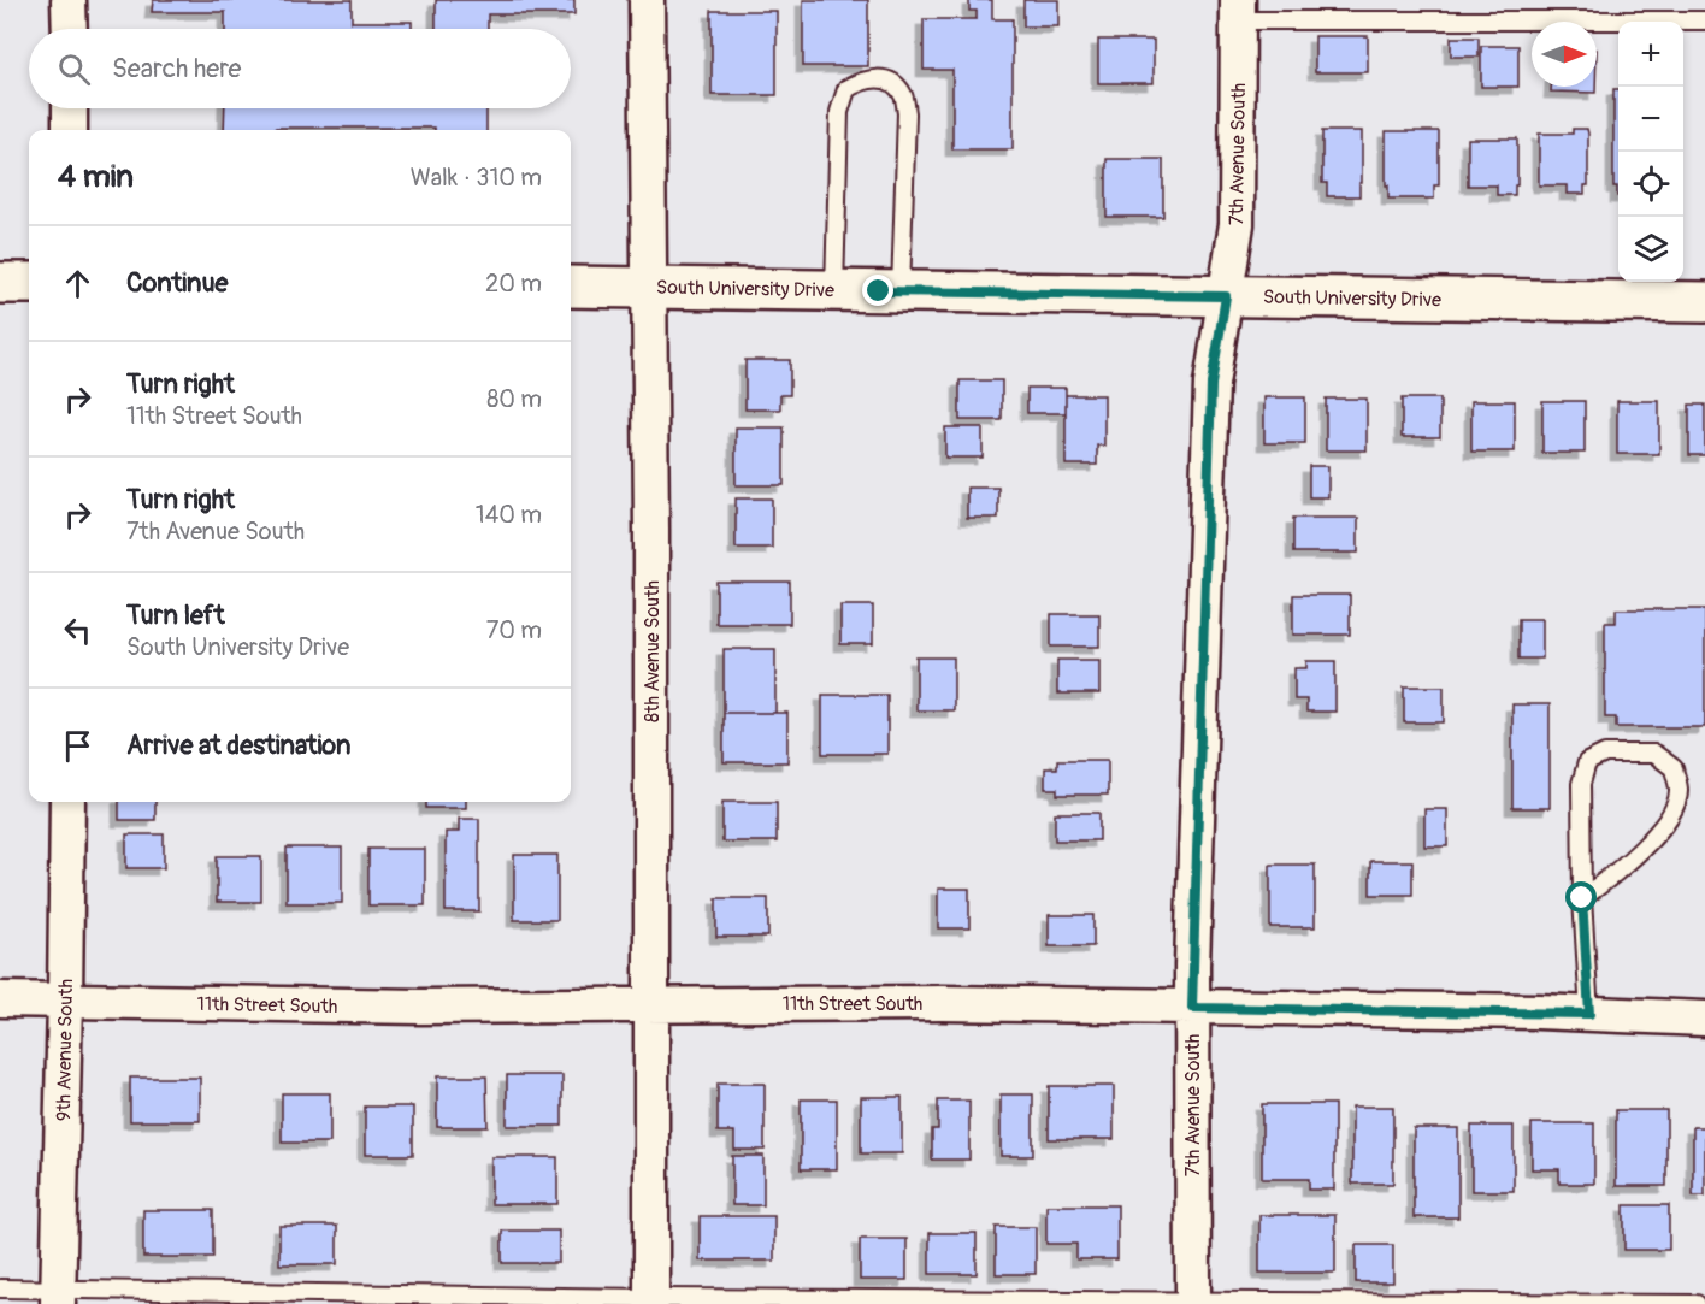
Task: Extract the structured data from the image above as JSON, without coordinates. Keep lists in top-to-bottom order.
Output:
{
  "streets": {
    "main road": ["South University Drive"],
    "street": [
      "7th Avenue South",
      "8th Avenue South",
      "11th Street South",
      "9th Avenue South"
    ]
  },
  "crossings": [
    ["7th Avenue South", "South University Drive"],
    ["7th Avenue South", "11th Street South"],
    ["South University Drive", "8th Avenue South"],
    ["8th Avenue South", "11th Street South"],
    ["11th Street South", "9th Avenue South"]
  ],
  "north": "right",
  "page": {
    "map_buttons": ["+", "−"],
    "search": "Search here",
    "heading": ["4 min", "Walk · 310 m"],
    "list": [
      ["Continue", "20 m"],
      ["Turn right", "11th Street South", "80 m"],
      ["Turn right", "7th Avenue South", "140 m"],
      ["Turn left", "South University Drive", "70 m"],
      "Arrive at destination"
    ]
  }
}
